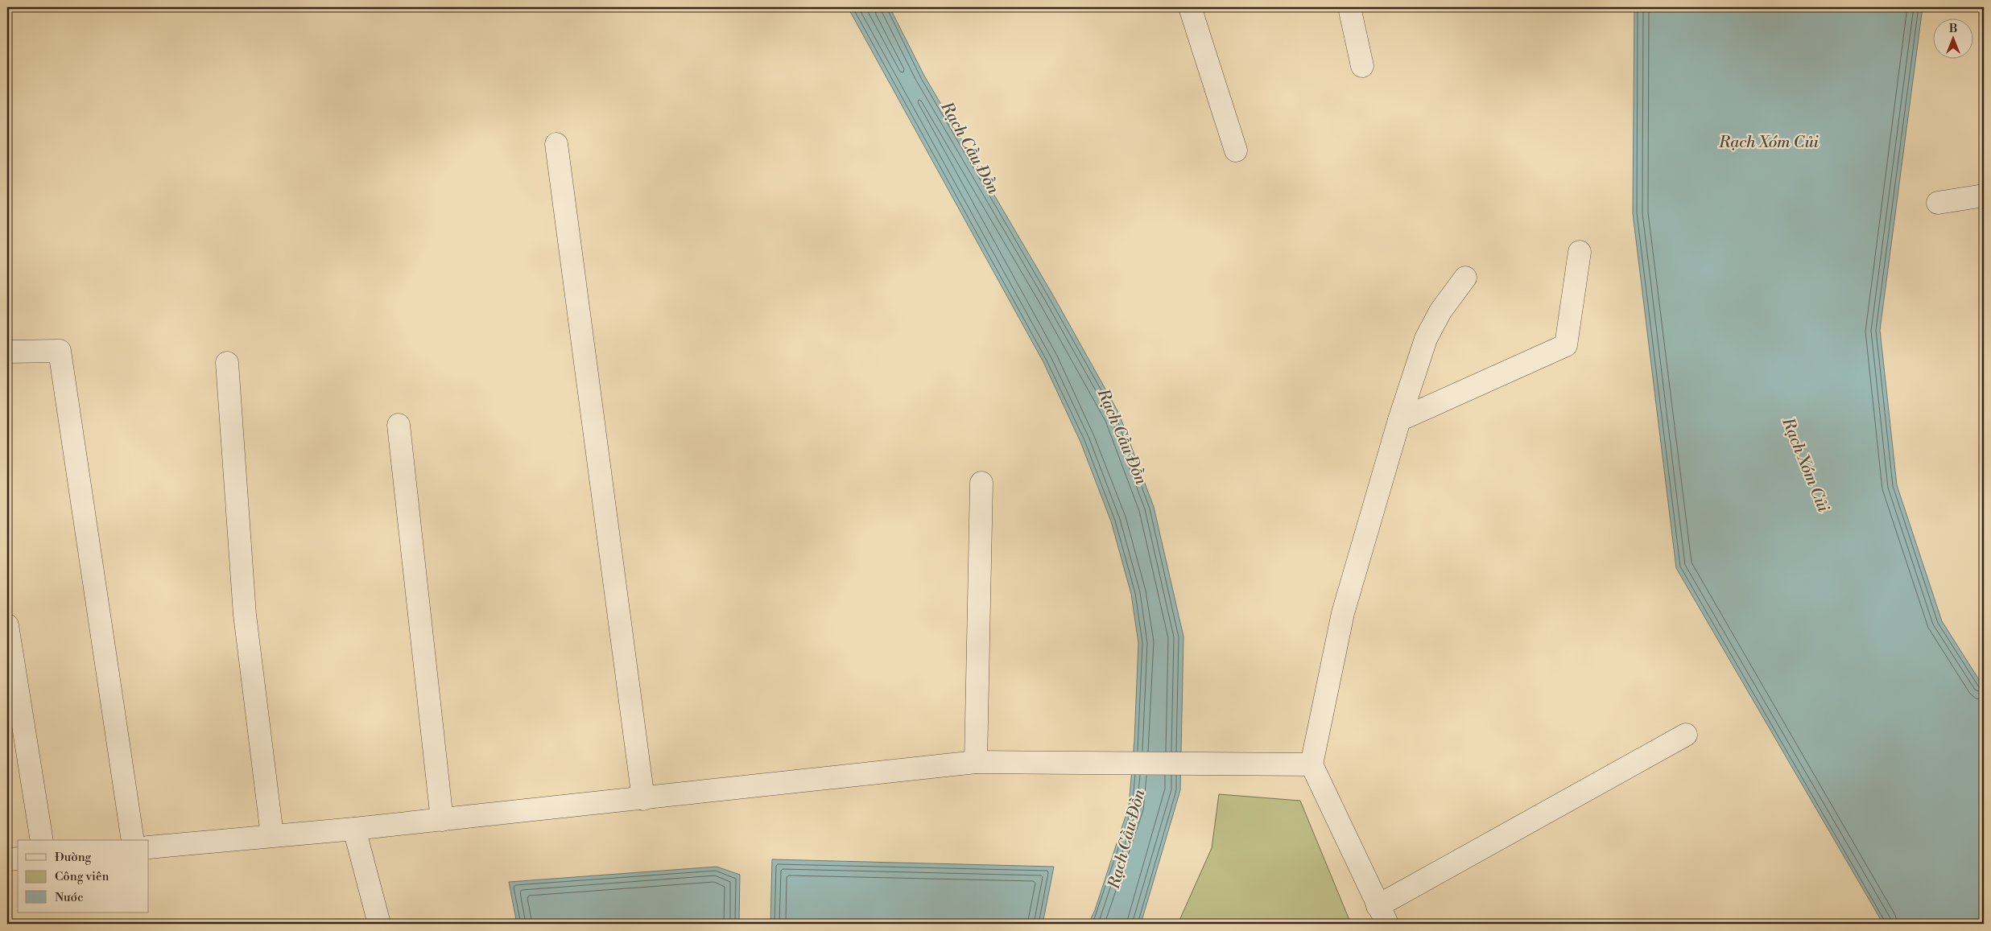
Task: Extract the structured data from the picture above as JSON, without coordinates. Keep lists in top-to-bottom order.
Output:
{
  "water": ["Rạch Xóm Củi", "Rạch Cầu Đồn"],
  "legend": ["Đường", "Công viên", "Nước"],
  "north": "top"
}
